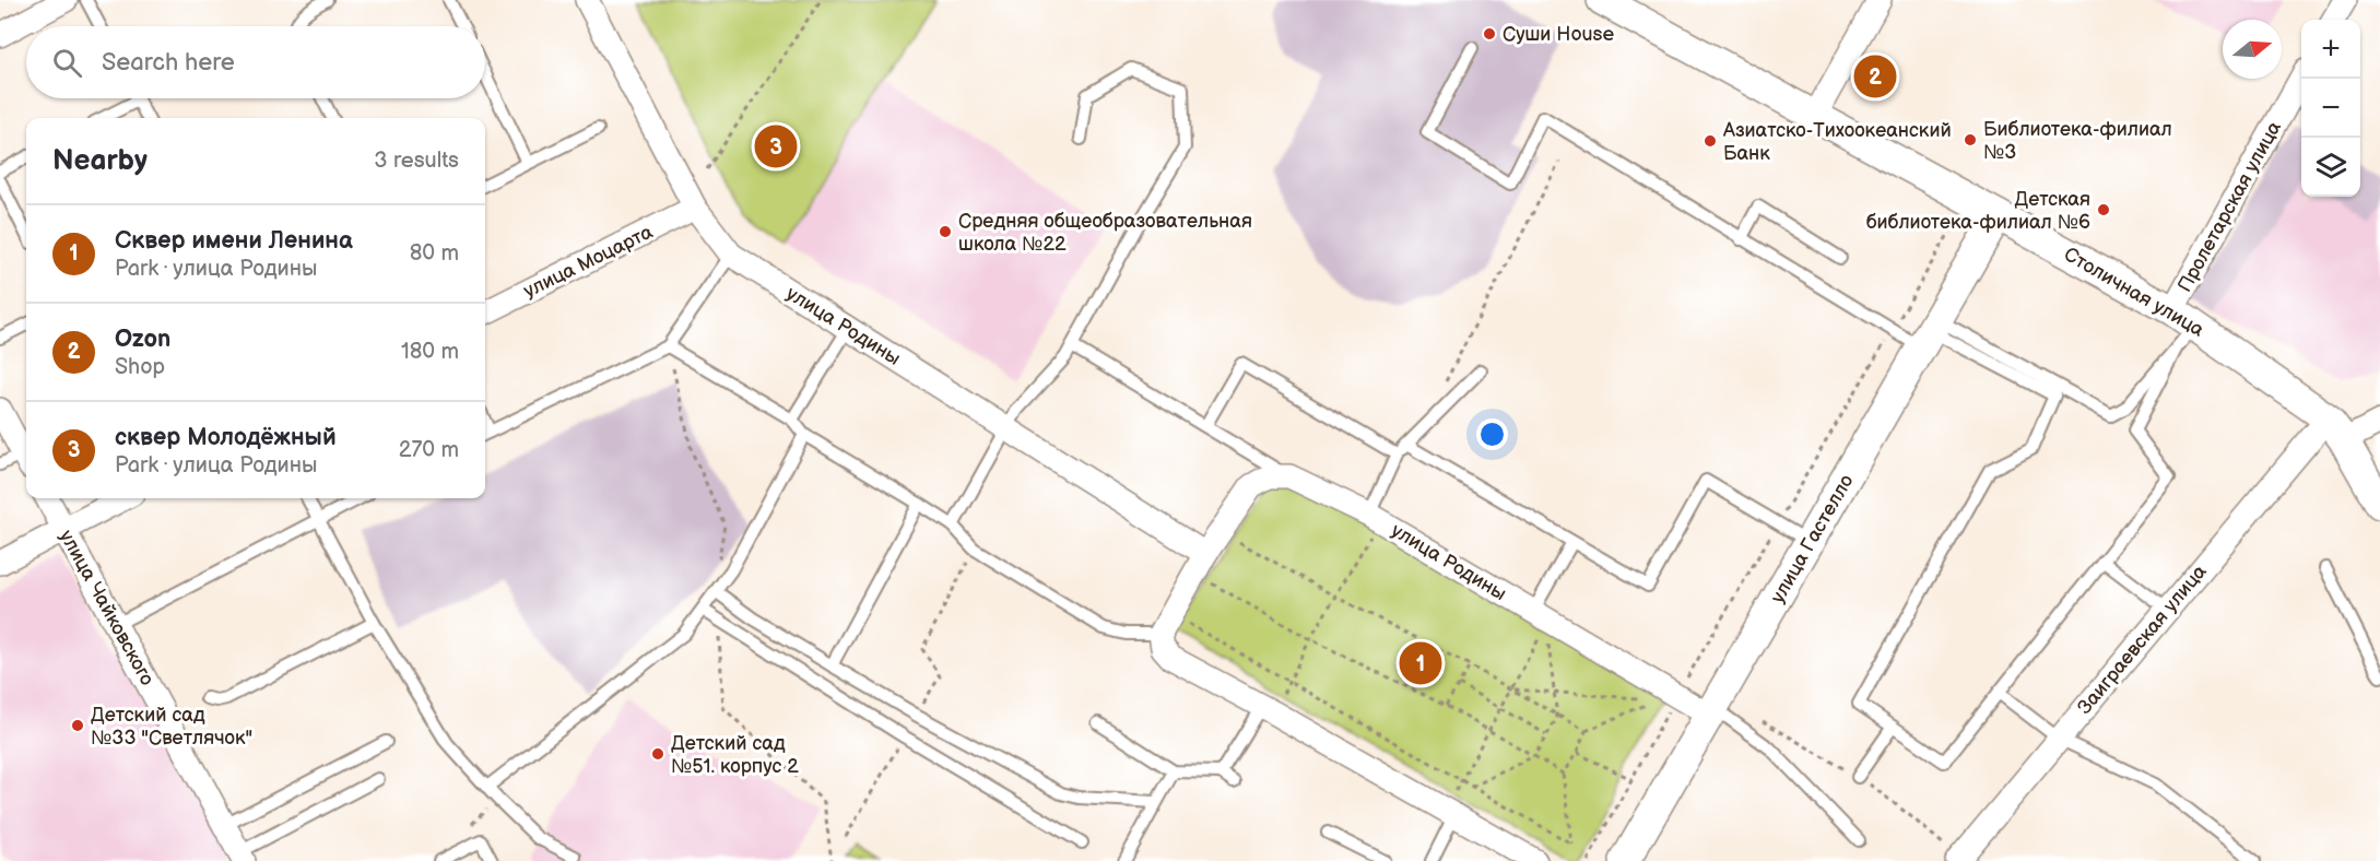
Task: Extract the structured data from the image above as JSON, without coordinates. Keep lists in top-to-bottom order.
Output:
{
  "streets": {
    "street": [
      "Пролетарская улица",
      "улица Моцарта",
      "Столичная улица",
      "улица Родины",
      "улица Гастелло",
      "улица Чайковского",
      "Заиграевская улица"
    ]
  },
  "crossings": [
    ["Пролетарская улица", "Столичная улица"],
    ["улица Моцарта", "улица Родины"],
    ["Столичная улица", "улица Гастелло"],
    ["Столичная улица", "Заиграевская улица"],
    ["улица Родины", "улица Гастелло"]
  ],
  "places": [
    "Суши House",
    "Библиотека-филиал №3",
    "Азиатско-Тихоокеанский Банк",
    "Детская библиотека-филиал №6",
    "Средняя общеобразовательная школа №22",
    "Детский сад №33 \"Светлячок\"",
    "Детский сад №51. корпус 2"
  ],
  "north": "right",
  "page": {
    "map_buttons": ["+", "−"],
    "search": "Search here",
    "pins": ["2", "3", "1"],
    "heading": ["Nearby", "3 results"],
    "list": [
      {
        "mark": "1",
        "name": "Сквер имени Ленина",
        "note": "Park · улица Родины",
        "value": "80 m"
      },
      {
        "mark": "2",
        "name": "Ozon",
        "note": "Shop",
        "value": "180 m"
      },
      {
        "mark": "3",
        "name": "сквер Молодёжный",
        "note": "Park · улица Родины",
        "value": "270 m"
      }
    ]
  }
}
